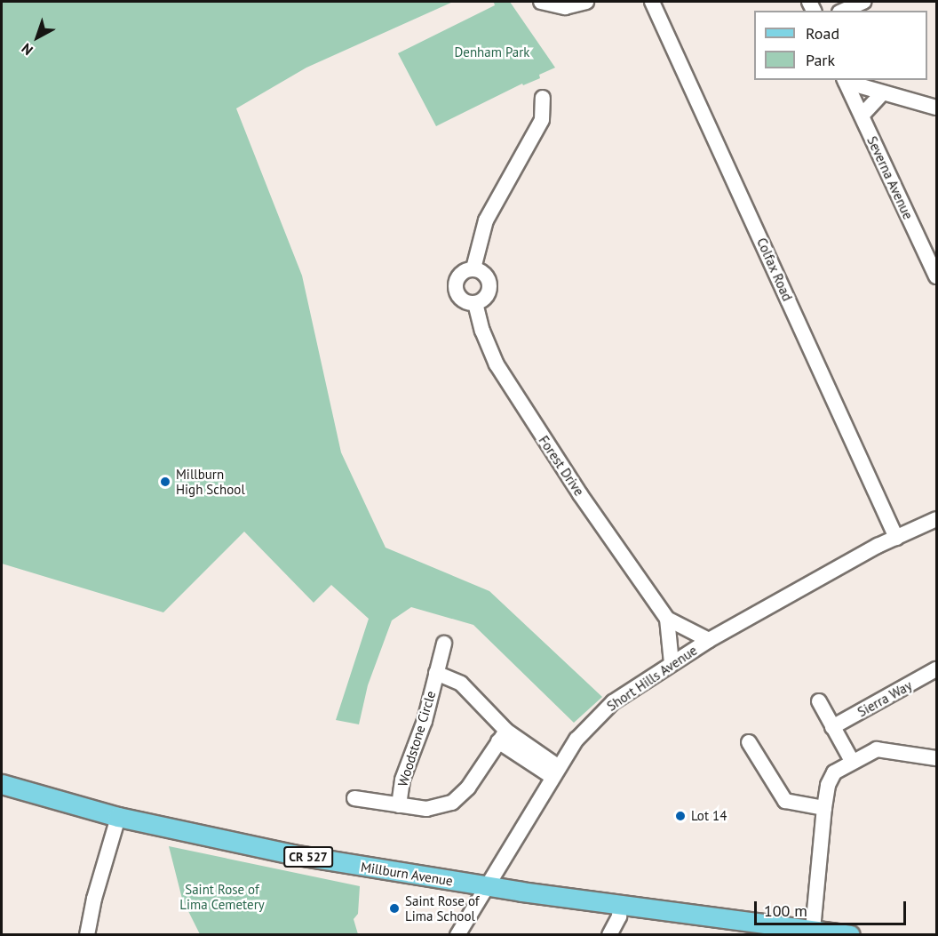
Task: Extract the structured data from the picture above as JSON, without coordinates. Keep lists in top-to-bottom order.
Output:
{
  "streets": {
    "main road": ["CR 527", "Millburn Avenue"],
    "street": [
      "Severna Avenue",
      "Colfax Road",
      "Forest Drive",
      "Short Hills Avenue",
      "Sierra Way",
      "Woodstone Circle"
    ]
  },
  "crossings": [
    ["Colfax Road", "Short Hills Avenue"],
    ["Forest Drive", "Short Hills Avenue"],
    ["Short Hills Avenue", "Woodstone Circle"],
    ["Short Hills Avenue", "Millburn Avenue"]
  ],
  "parks": ["Denham Park", "Saint Rose of Lima Cemetery"],
  "places": ["Millburn High School", "Lot 14", "Saint Rose of Lima School"],
  "legend": ["Road", "Park"],
  "scale_bar": "100 m",
  "north": "bottom left"
}
